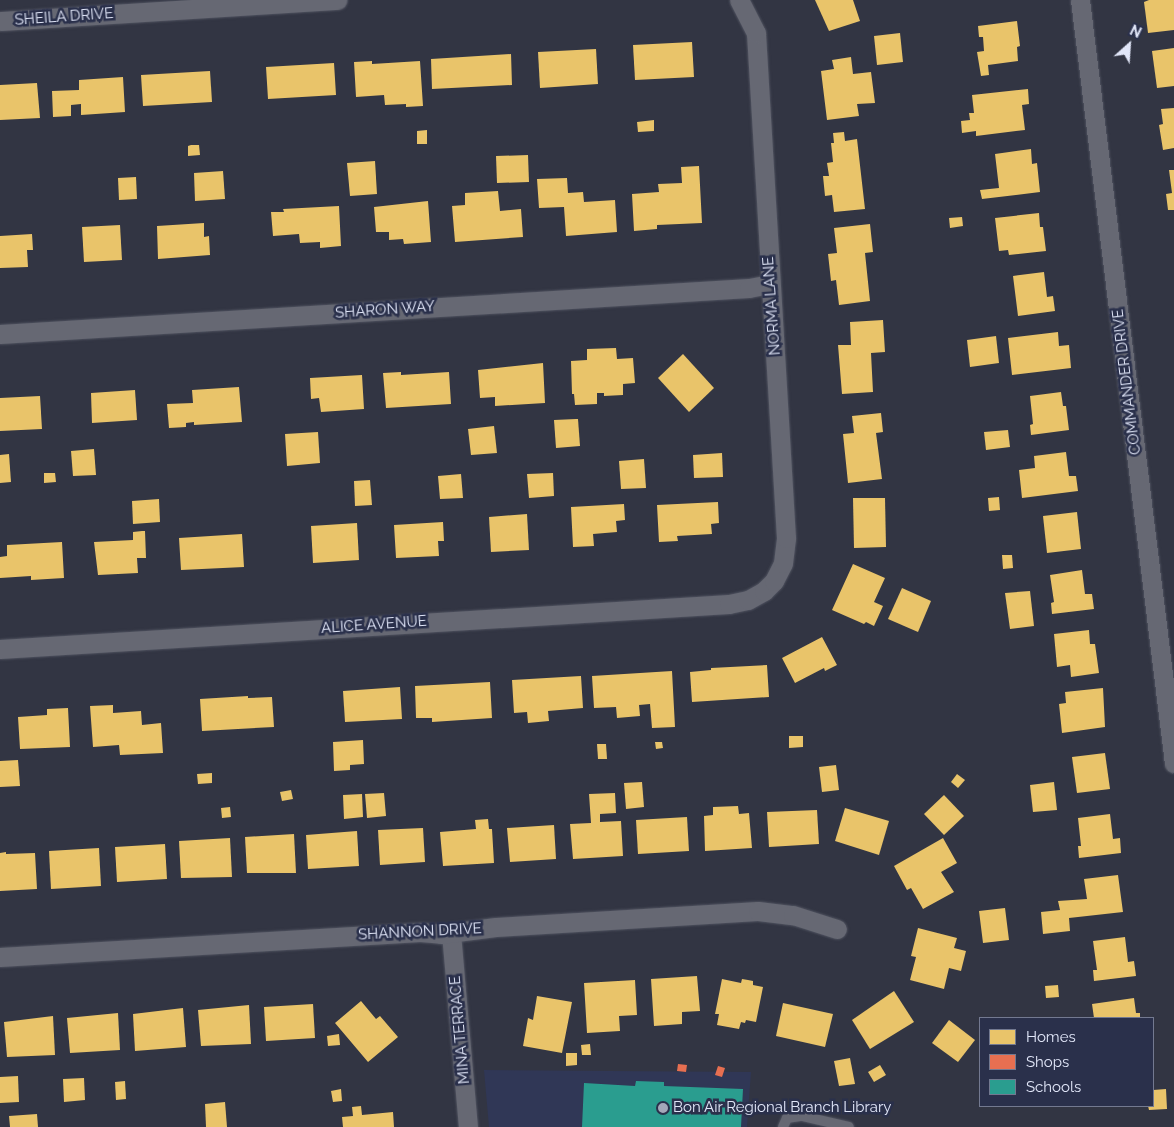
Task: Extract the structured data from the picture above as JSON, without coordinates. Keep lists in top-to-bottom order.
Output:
{
  "streets": {
    "street": [
      "SHEILA DRIVE",
      "NORMA LANE",
      "SHARON WAY",
      "COMMANDER DRIVE",
      "ALICE AVENUE",
      "SHANNON DRIVE",
      "MINA TERRACE"
    ]
  },
  "crossings": [
    ["NORMA LANE", "SHARON WAY"],
    ["NORMA LANE", "ALICE AVENUE"],
    ["SHANNON DRIVE", "MINA TERRACE"]
  ],
  "places": ["Bon Air Regional Branch Library"],
  "legend": ["Homes", "Shops", "Schools"],
  "north": "top right"
}
